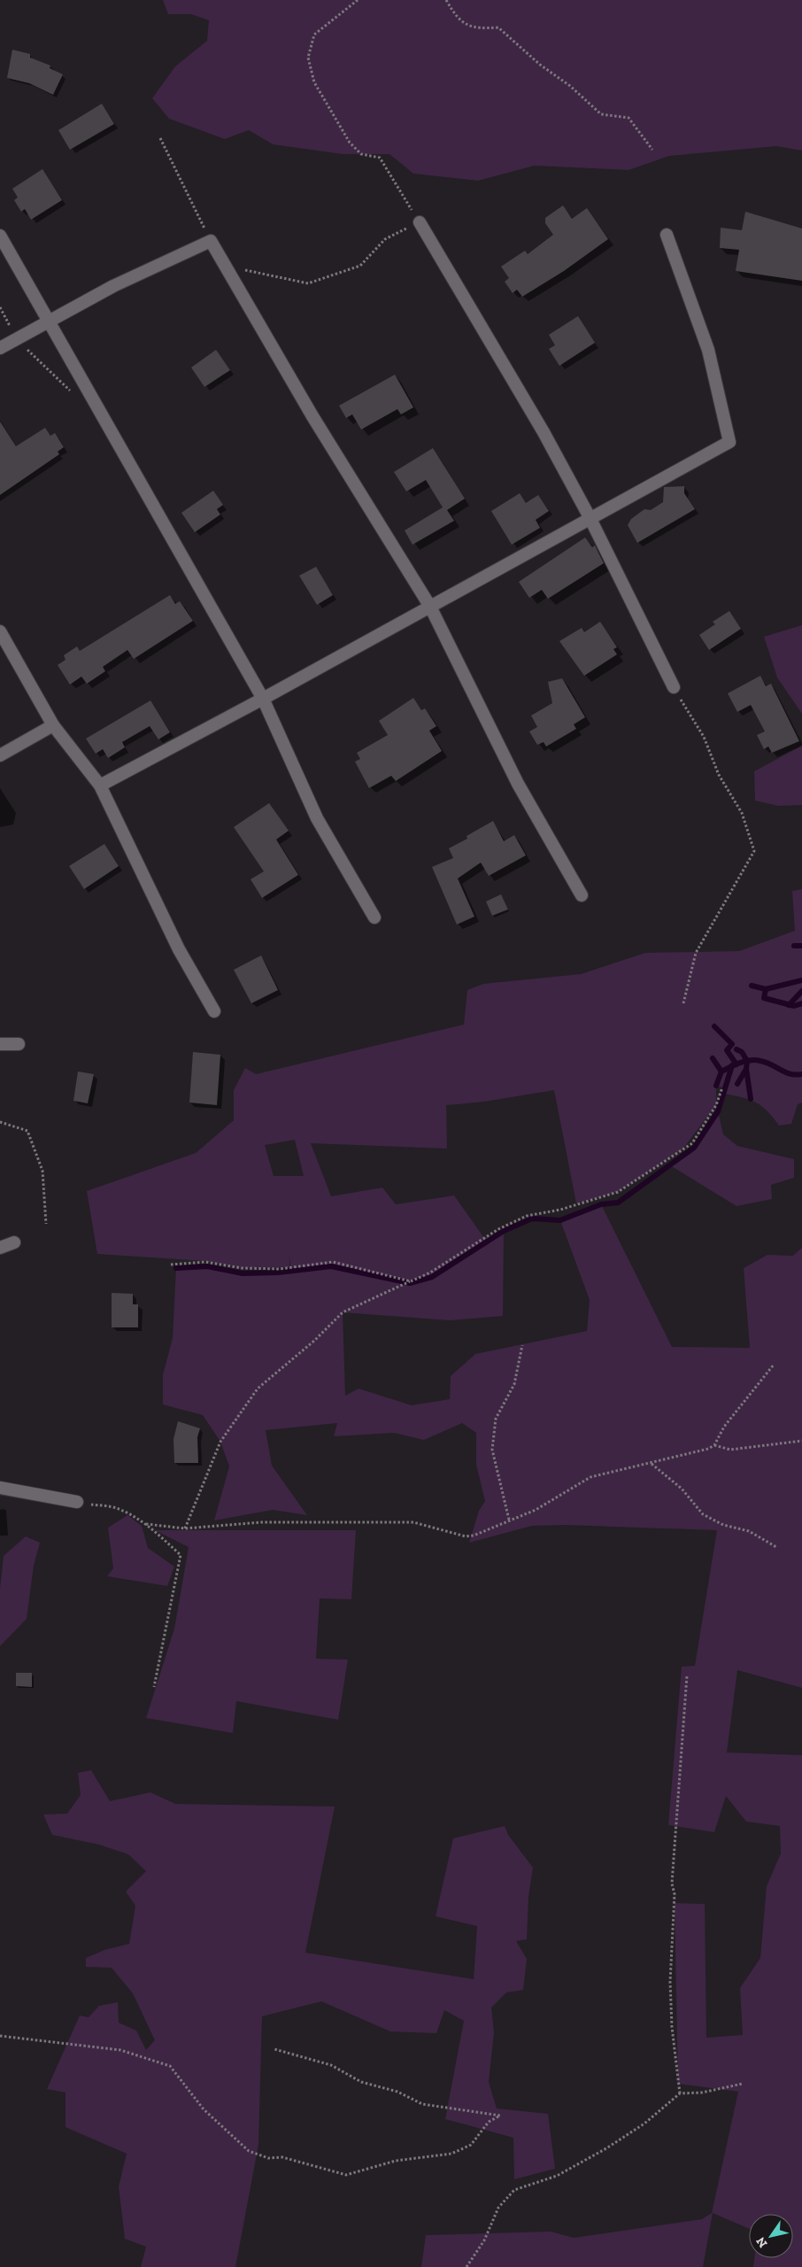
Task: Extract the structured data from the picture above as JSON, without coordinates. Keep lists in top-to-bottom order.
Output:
{
  "north": "bottom left"
}
